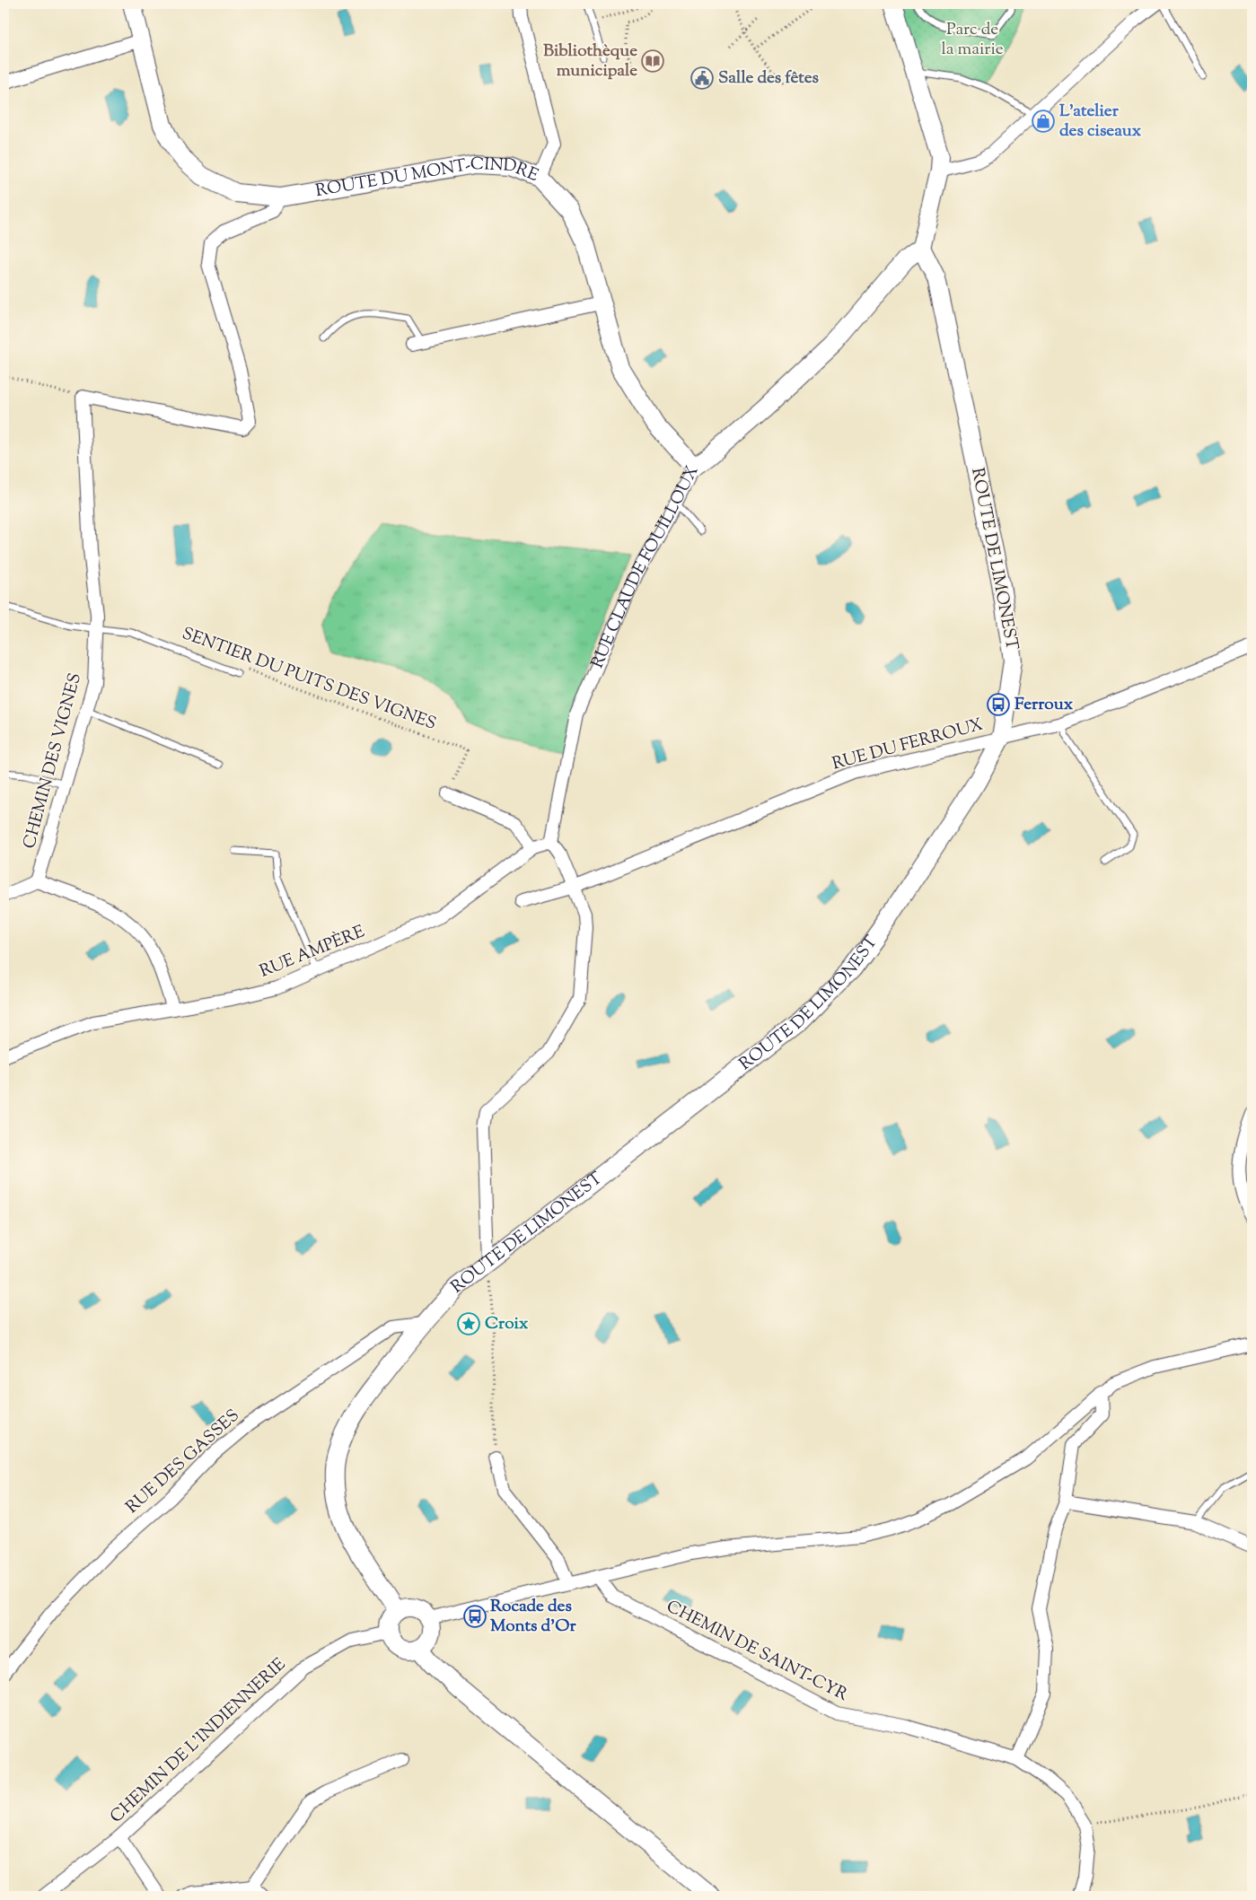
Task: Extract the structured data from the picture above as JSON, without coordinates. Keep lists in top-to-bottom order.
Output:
{
  "streets": {
    "street": [
      "ROUTE DU MONT-CINDRE",
      "ROUTE DE LIMONEST",
      "RUE CLAUDE FOUILLOUX",
      "RUE DU FERROUX",
      "CHEMIN DES VIGNES",
      "RUE AMPÈRE",
      "RUE DES GASSES",
      "CHEMIN DE SAINT-CYR",
      "CHEMIN DE L'INDIENNERIE"
    ],
    "path": ["SENTIER DU PUITS DES VIGNES"]
  },
  "crossings": [
    ["ROUTE DU MONT-CINDRE", "RUE CLAUDE FOUILLOUX"],
    ["ROUTE DE LIMONEST", "RUE CLAUDE FOUILLOUX"],
    ["ROUTE DE LIMONEST", "RUE DU FERROUX"],
    ["ROUTE DE LIMONEST", "RUE DES GASSES"],
    ["ROUTE DE LIMONEST", "CHEMIN DE L'INDIENNERIE"]
  ],
  "parks": ["Parc de la mairie"],
  "places": {
    "library": ["Bibliothèque municipale"],
    "public building": ["Salle des fêtes"],
    "shop": ["L'atelier des ciseaux"],
    "bus stop": ["Ferroux", "Rocade des Monts d'Or"],
    "place": ["Croix"]
  }
}
